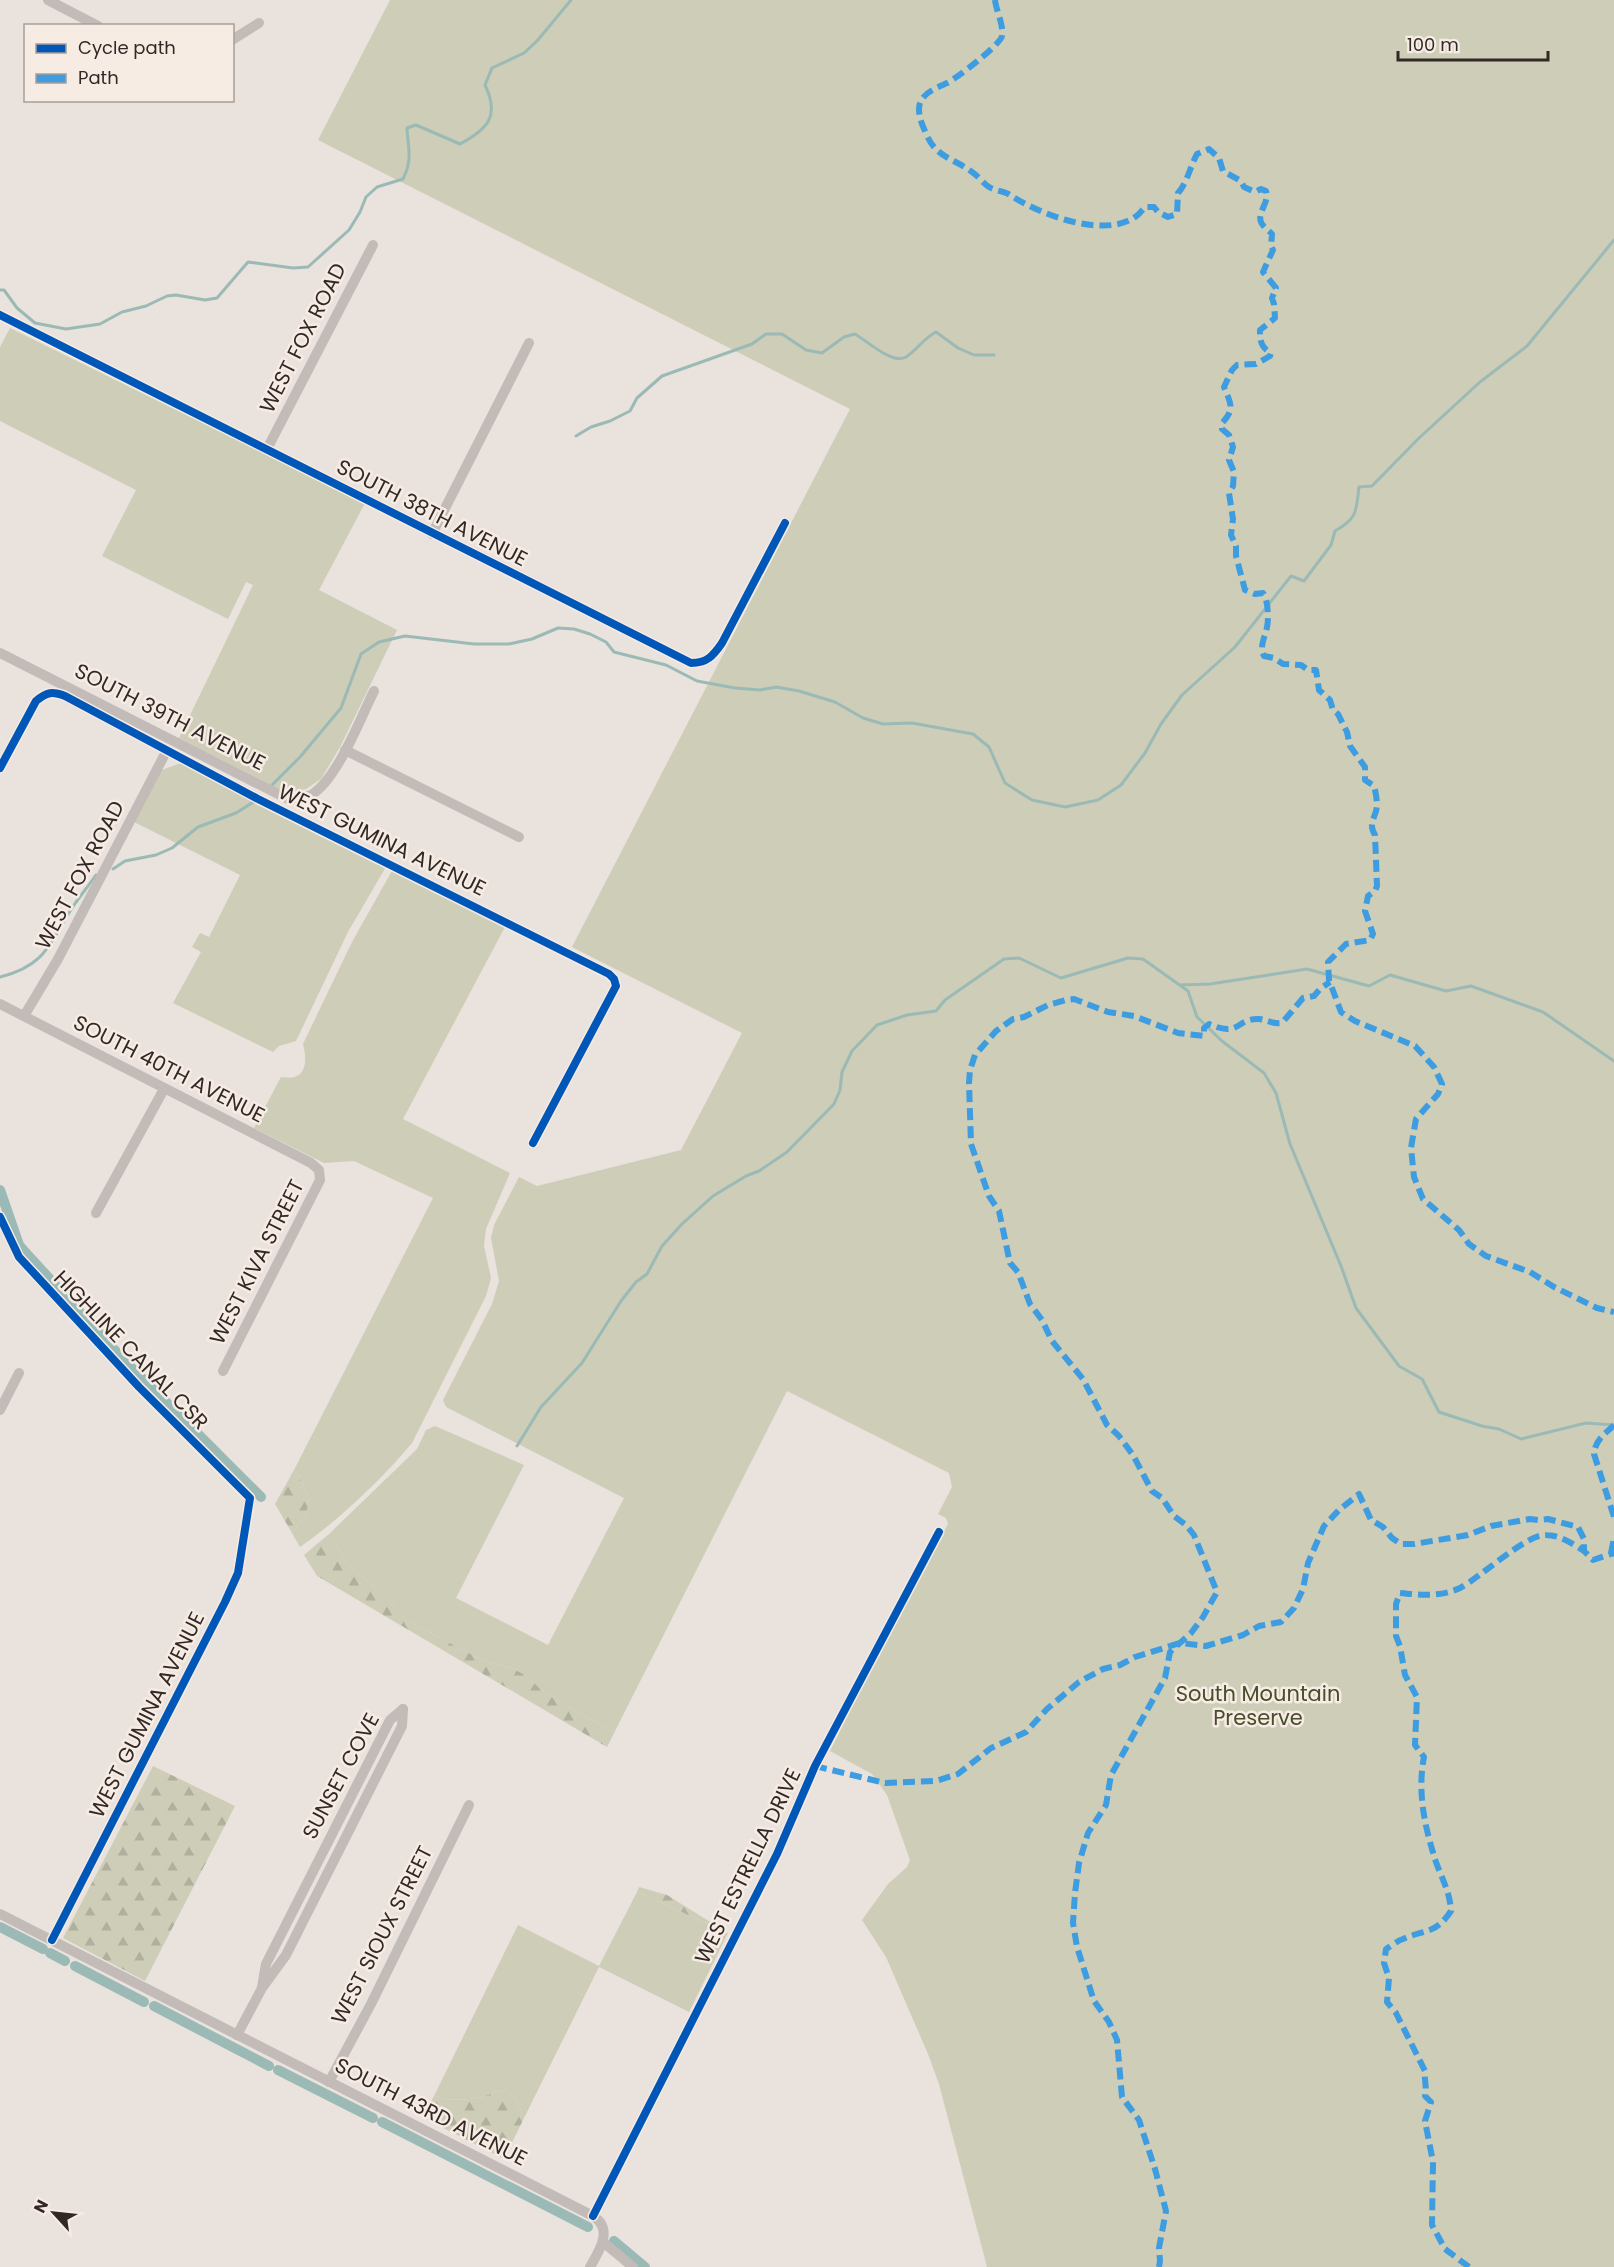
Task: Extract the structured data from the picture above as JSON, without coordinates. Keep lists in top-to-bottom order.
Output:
{
  "streets": {
    "street": [
      "WEST FOX ROAD",
      "SOUTH 38TH AVENUE",
      "SOUTH 39TH AVENUE",
      "WEST GUMINA AVENUE",
      "SOUTH 40TH AVENUE",
      "WEST KIVA STREET",
      "HIGHLINE CANAL CSR",
      "SUNSET COVE",
      "WEST ESTRELLA DRIVE",
      "WEST SIOUX STREET",
      "SOUTH 43RD AVENUE"
    ]
  },
  "crossings": [
    ["WEST FOX ROAD", "SOUTH 38TH AVENUE"],
    ["WEST FOX ROAD", "WEST GUMINA AVENUE"],
    ["WEST FOX ROAD", "SOUTH 40TH AVENUE"],
    ["WEST GUMINA AVENUE", "HIGHLINE CANAL CSR"],
    ["WEST GUMINA AVENUE", "SOUTH 43RD AVENUE"],
    ["SOUTH 40TH AVENUE", "WEST KIVA STREET"],
    ["WEST ESTRELLA DRIVE", "SOUTH 43RD AVENUE"],
    ["WEST SIOUX STREET", "SOUTH 43RD AVENUE"]
  ],
  "parks": ["South Mountain Preserve"],
  "legend": ["Cycle path", "Path"],
  "scale_bar": "100 m",
  "north": "top left"
}
